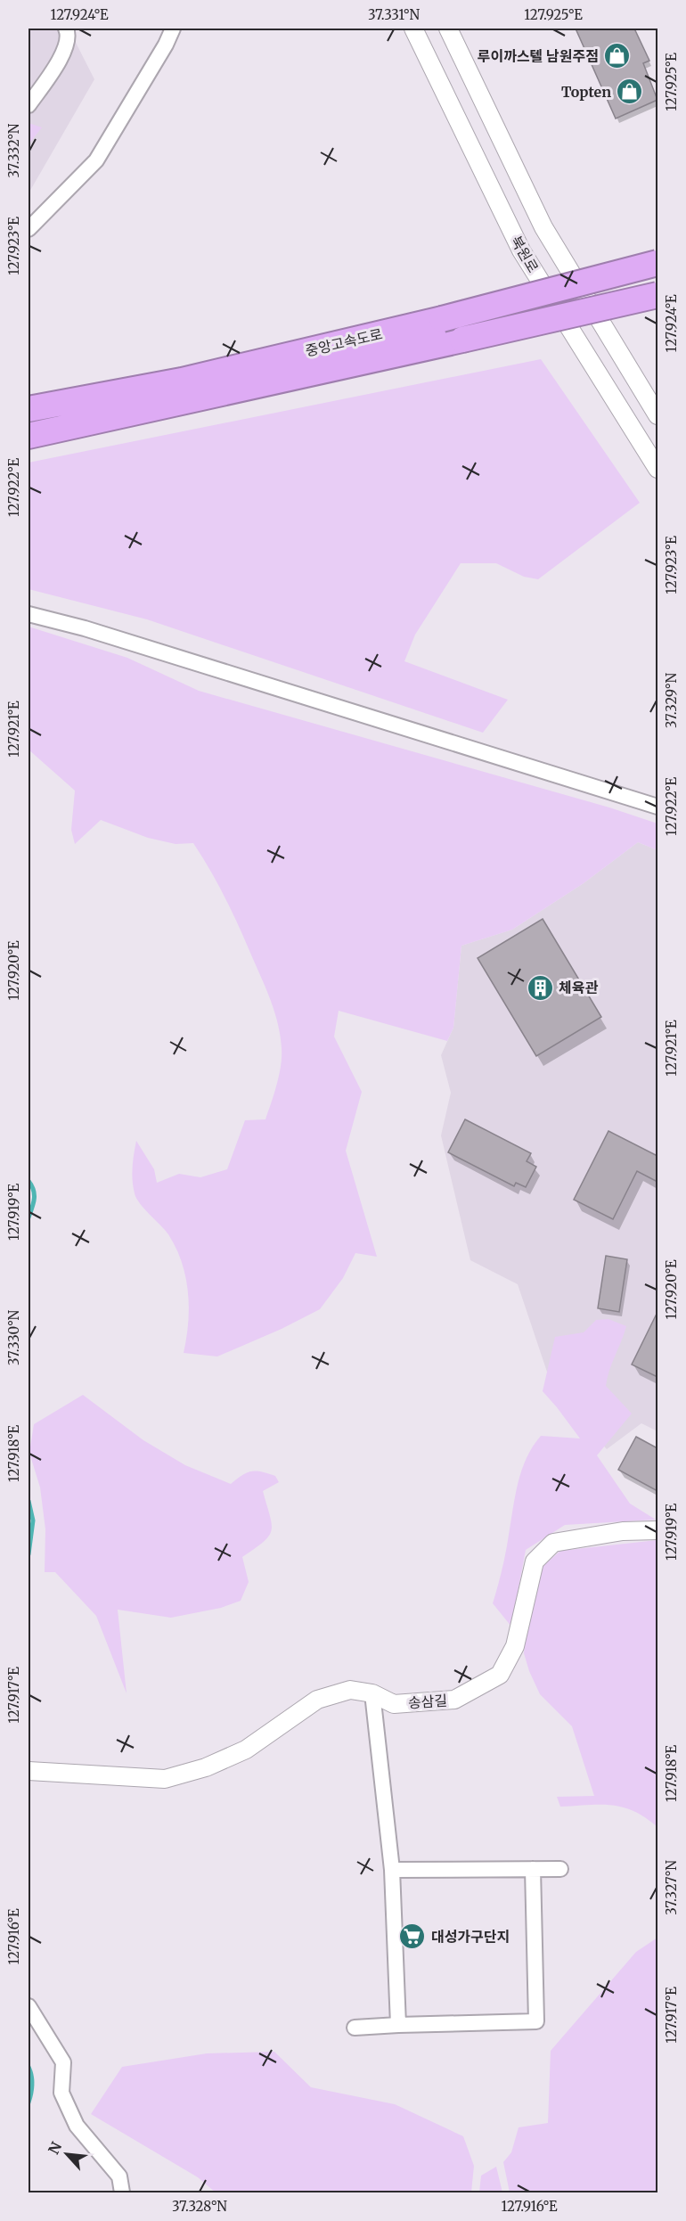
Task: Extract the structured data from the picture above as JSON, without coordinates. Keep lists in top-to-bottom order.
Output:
{
  "streets": {
    "highway": ["중앙고속도로"],
    "street": ["북원로", "송삼길"]
  },
  "places": {
    "shop": ["루이까스텔 남원주점", "Topten"],
    "building": ["체육관"],
    "supermarket": ["대성가구단지"]
  },
  "north": "top left",
  "coordinates": [
    "127.924°E",
    "37.331°N",
    "127.925°E",
    "37.332°N",
    "127.923°E",
    "127.922°E",
    "37.329°N",
    "127.921°E",
    "127.920°E",
    "127.919°E",
    "37.330°N",
    "127.918°E",
    "127.917°E",
    "37.327°N",
    "127.916°E",
    "37.328°N"
  ]
}
